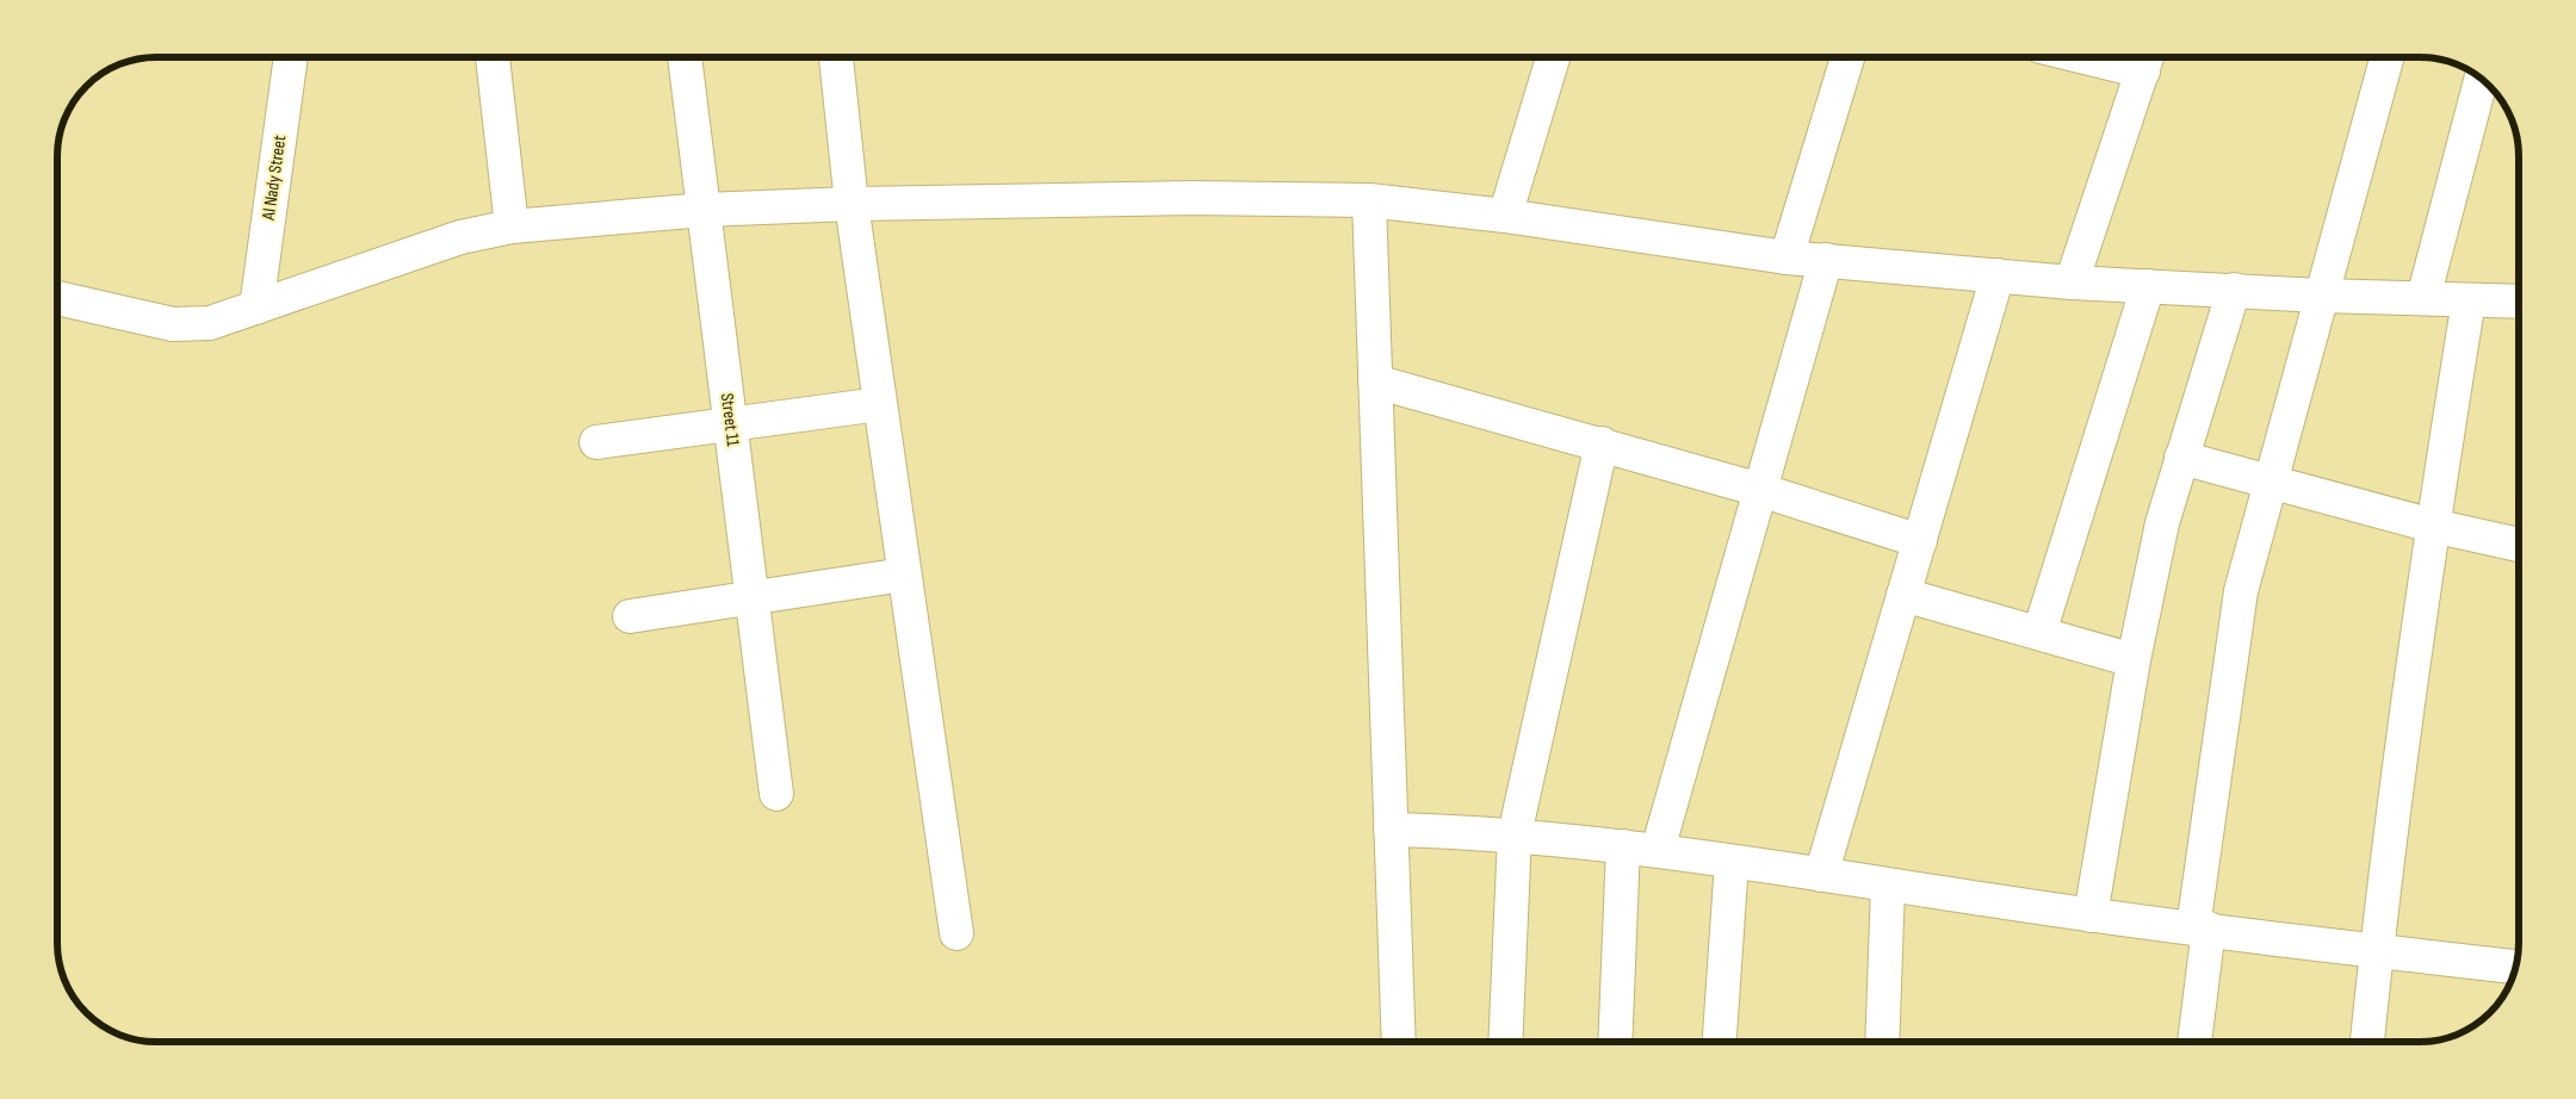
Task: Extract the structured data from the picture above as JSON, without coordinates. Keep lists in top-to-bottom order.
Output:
{
  "streets": {
    "street": ["Al Nady Street", "Street 11"]
  }
}
